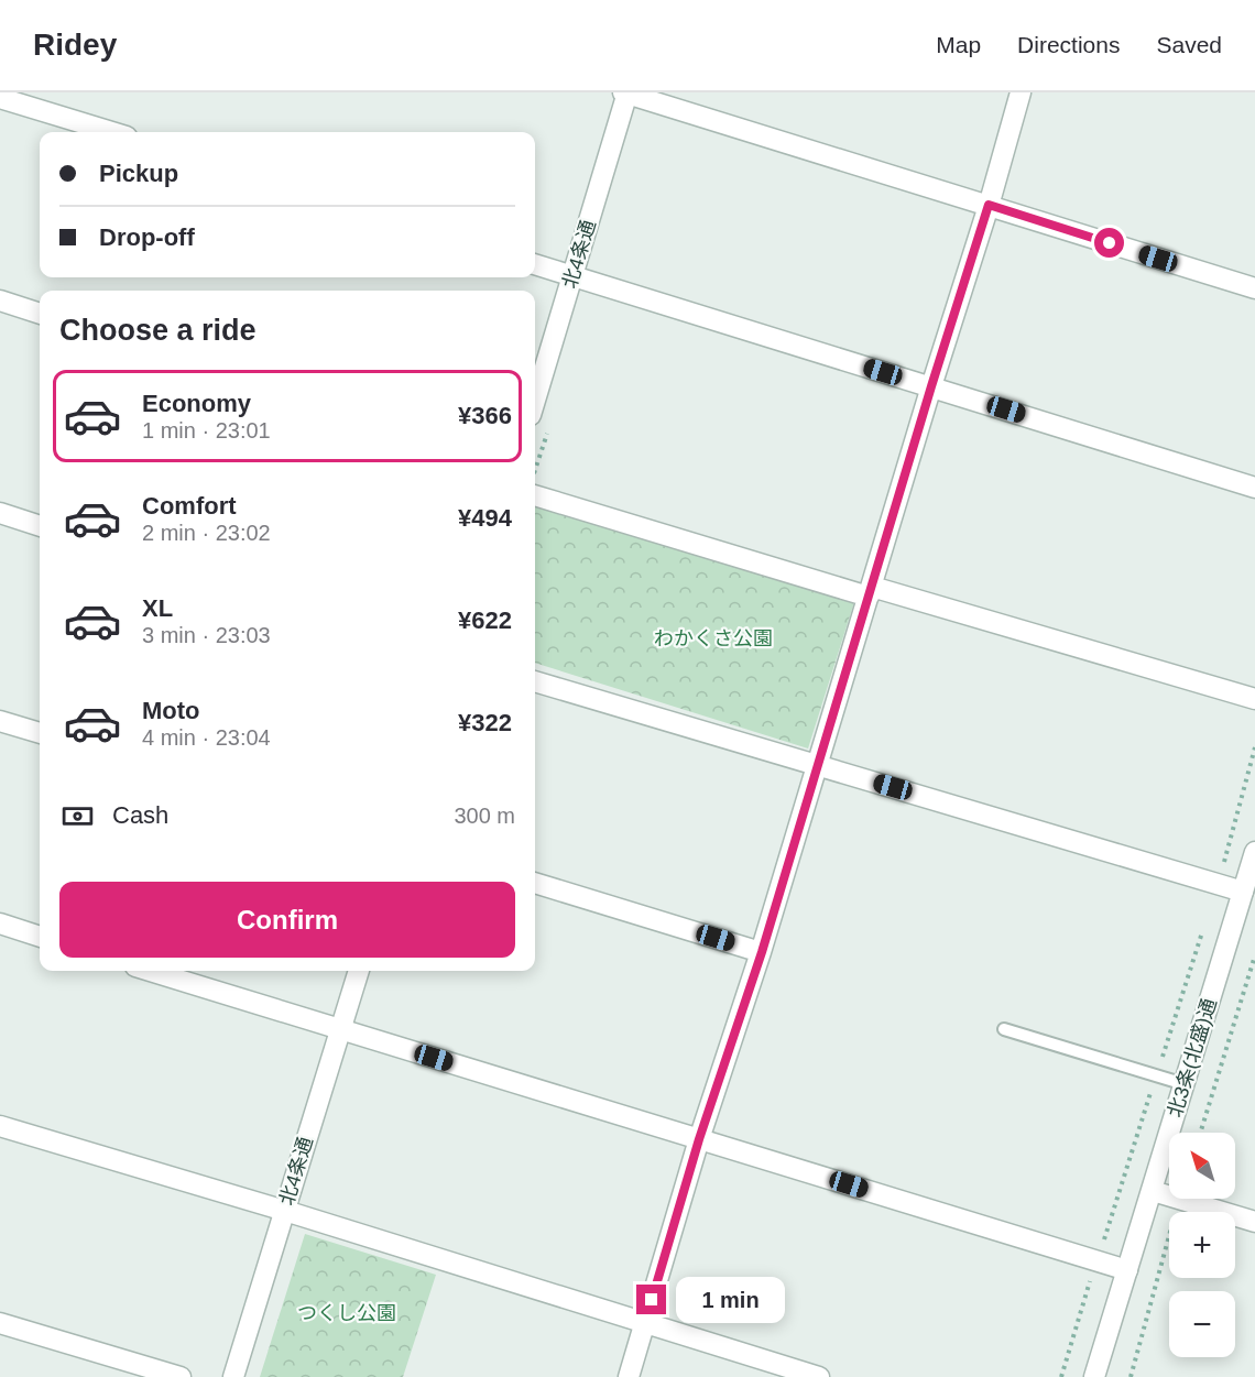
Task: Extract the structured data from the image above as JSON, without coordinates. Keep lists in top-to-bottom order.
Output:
{
  "streets": {
    "street": ["北4条通", "北3条(北盛)通"]
  },
  "parks": ["わかくさ公園", "つくし公園"],
  "north": "top left",
  "page": {
    "header": "Ridey",
    "nav": ["Map", "Directions", "Saved"],
    "banner": ["Pickup", "Drop-off"],
    "heading": "Choose a ride",
    "list": [
      {
        "name": "Economy",
        "note": "1 min · 23:01",
        "value": "¥366"
      },
      {
        "name": "Comfort",
        "note": "2 min · 23:02",
        "value": "¥494"
      },
      {
        "name": "XL",
        "note": "3 min · 23:03",
        "value": "¥622"
      },
      {
        "name": "Moto",
        "note": "4 min · 23:04",
        "value": "¥322"
      }
    ],
    "pay": ["Cash", "300 m"],
    "buttons": "Confirm",
    "map_buttons": ["+", "−"],
    "bubble": "1 min"
  }
}
